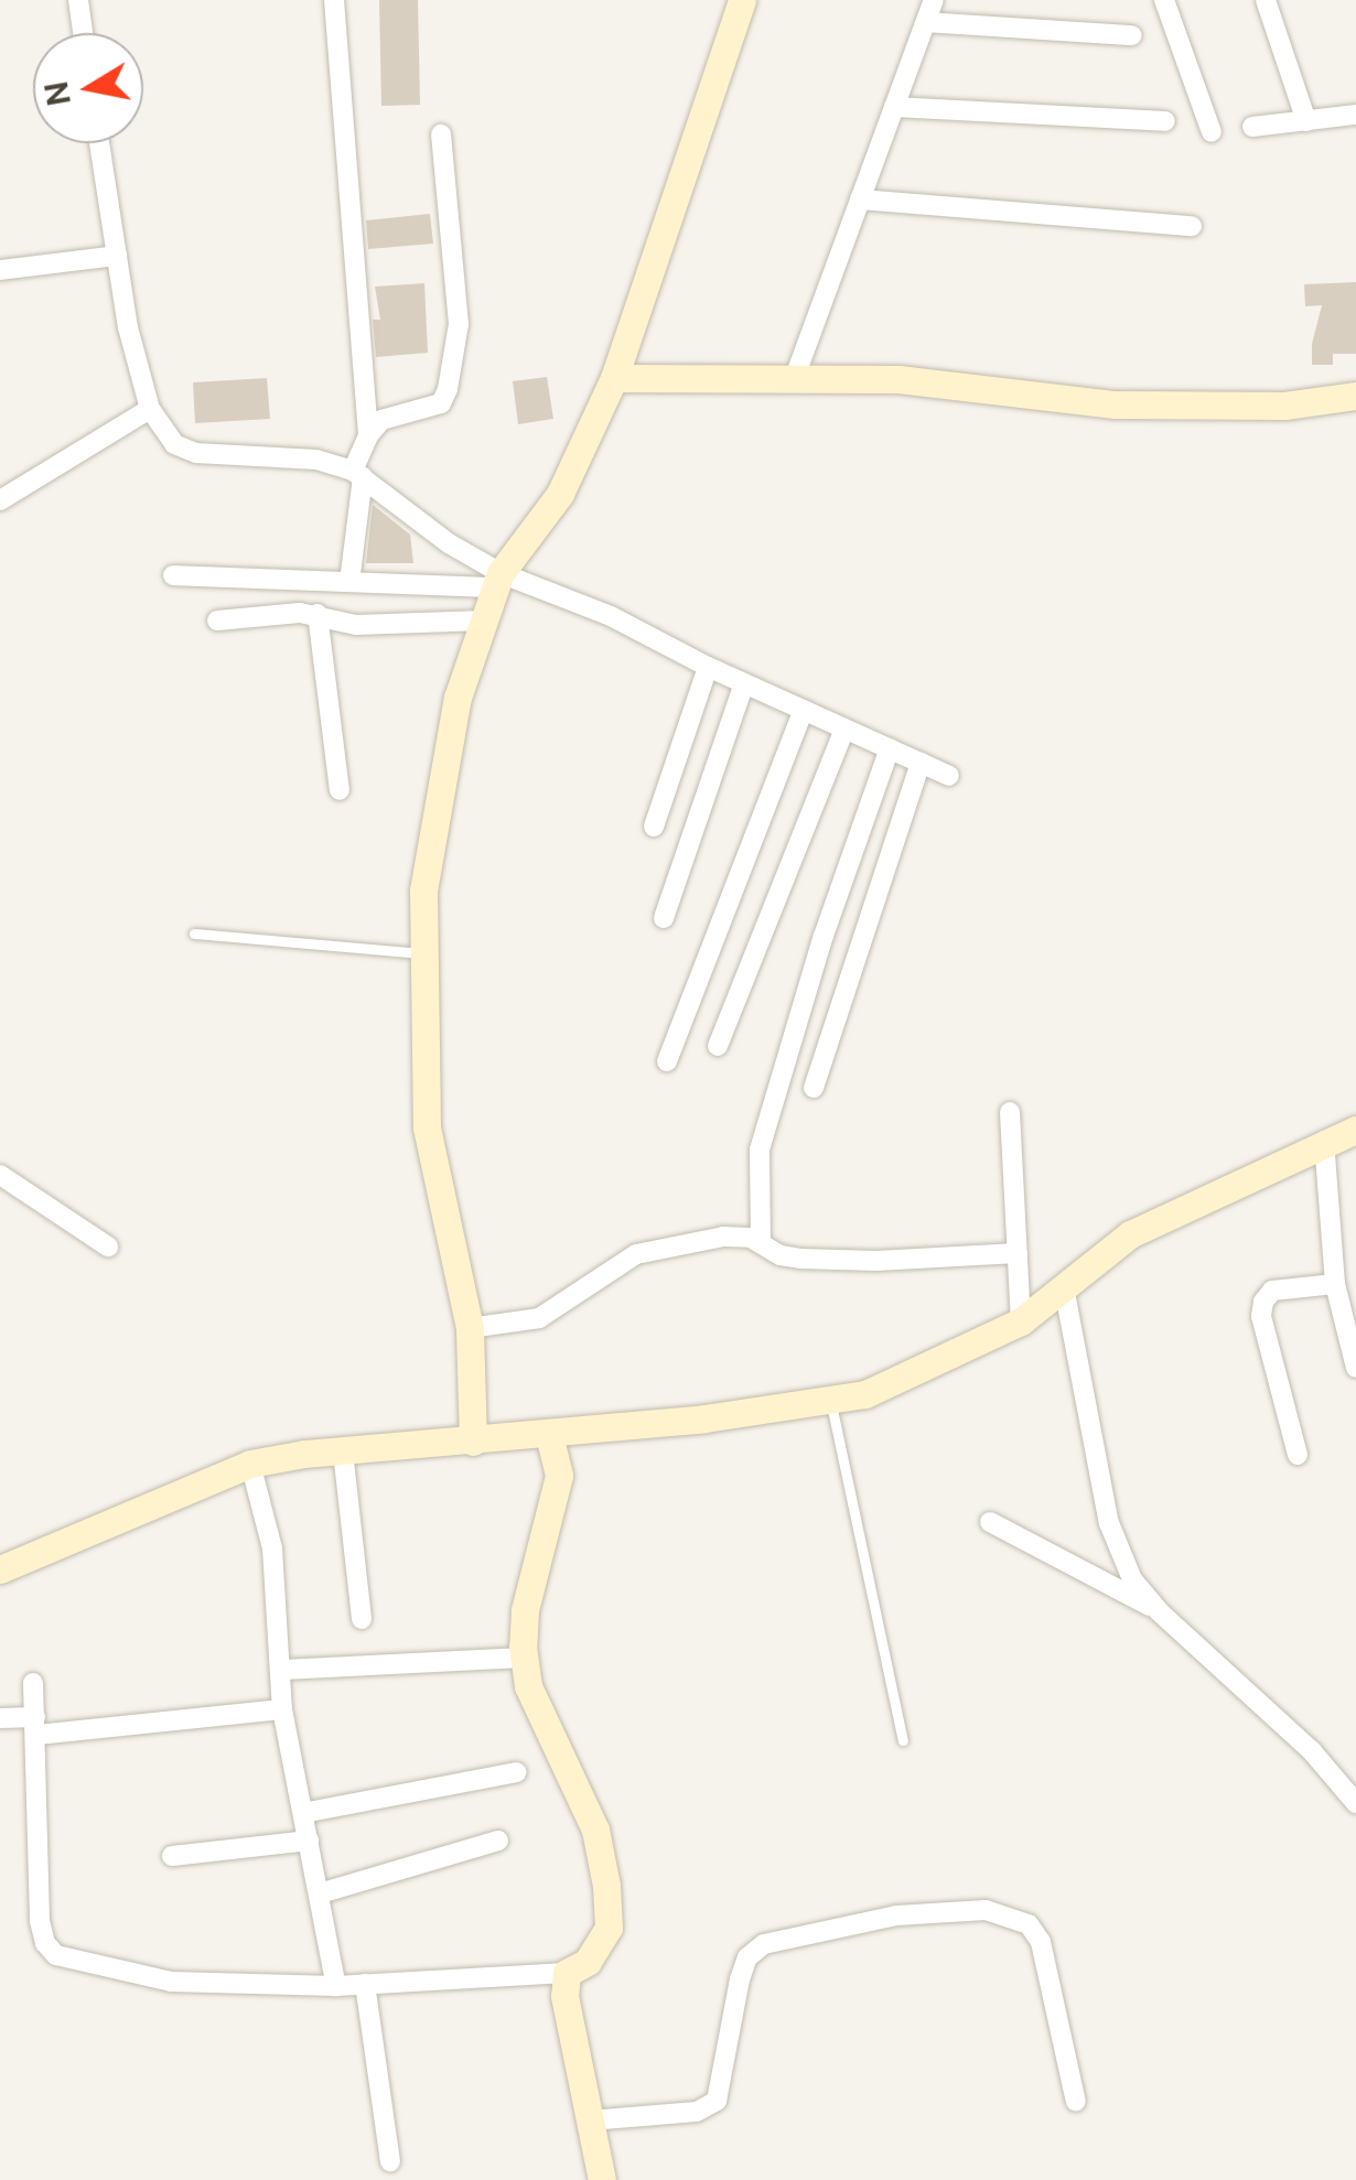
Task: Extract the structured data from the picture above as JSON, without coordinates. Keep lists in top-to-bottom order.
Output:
{
  "north": "left"
}
